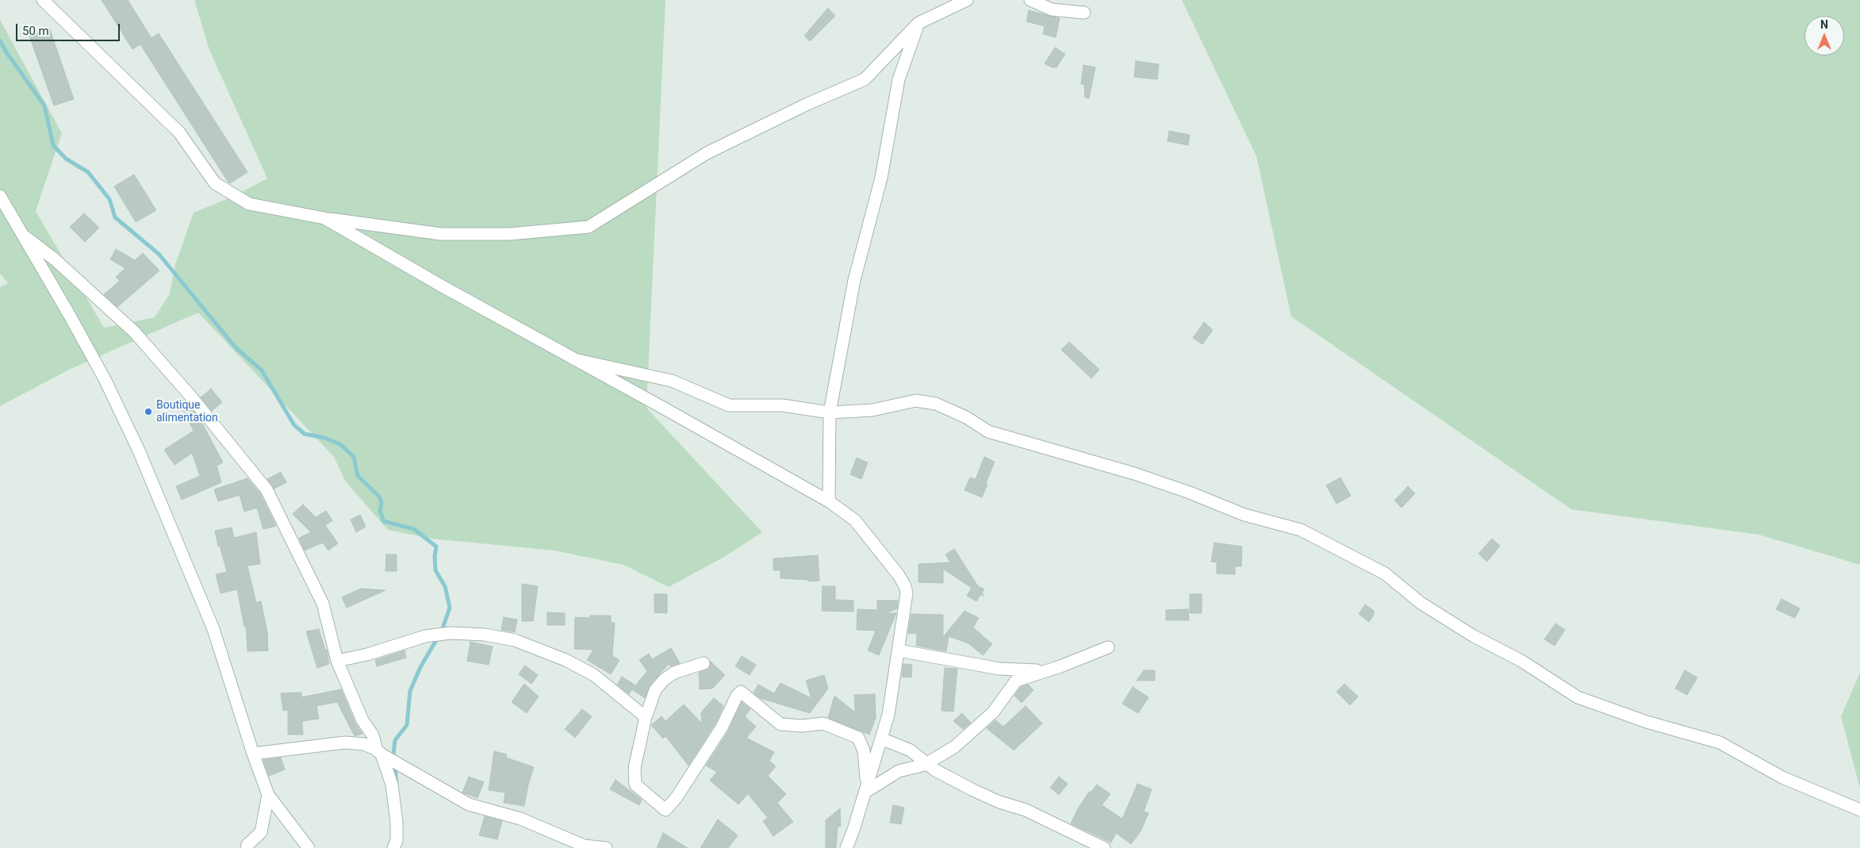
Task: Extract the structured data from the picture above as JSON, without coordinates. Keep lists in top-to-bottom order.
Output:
{
  "places": ["Boutique alimentation"],
  "scale_bar": "50 m",
  "north": "top"
}
